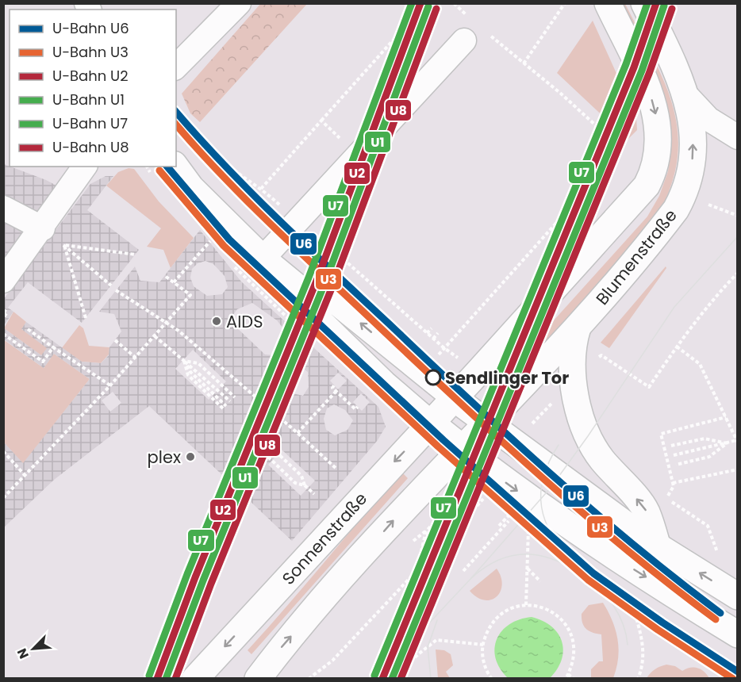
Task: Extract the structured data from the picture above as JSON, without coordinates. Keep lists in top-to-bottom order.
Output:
{
  "streets": {
    "main road": ["Blumenstraße", "Sonnenstraße"]
  },
  "one_way": ["Blumenstraße"],
  "places": ["AIDS", "Sendlinger Tor", "plex"],
  "lines": [
    "metro line U2",
    "metro line U7",
    "metro line U1",
    "metro line U8",
    "metro line U6",
    "metro line U3"
  ],
  "legend": [
    "U-Bahn U6",
    "U-Bahn U3",
    "U-Bahn U2",
    "U-Bahn U1",
    "U-Bahn U7",
    "U-Bahn U8"
  ],
  "north": "bottom left"
}
